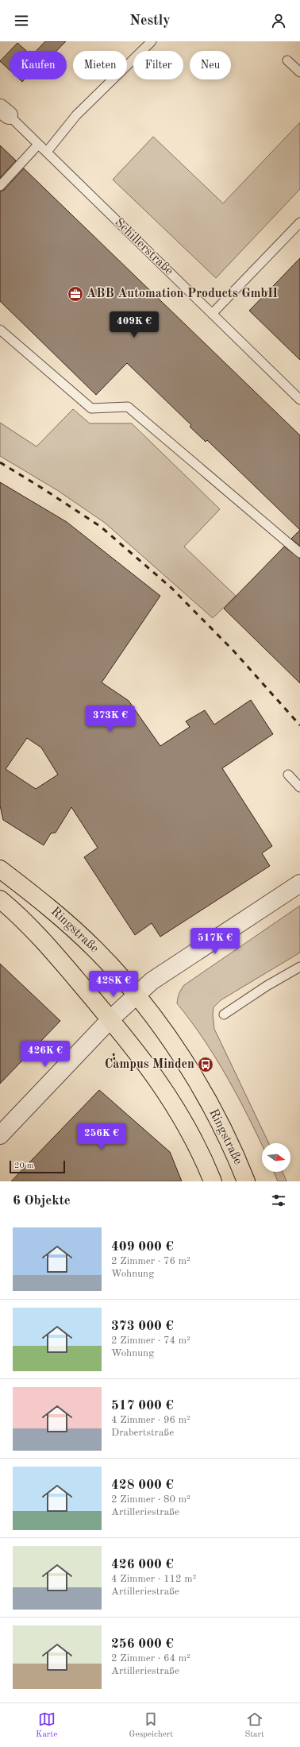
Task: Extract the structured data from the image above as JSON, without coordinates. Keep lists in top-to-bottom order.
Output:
{
  "streets": {
    "main road": ["Ringstraße"],
    "lane": ["Schillerstraße"]
  },
  "places": {
    "office": ["ABB Automation Products GmbH"],
    "bus stop": ["Campus Minden"]
  },
  "scale_bar": "20 m",
  "north": "right",
  "page": {
    "header": "Nestly",
    "chip": [
      "Kaufen",
      "Mieten",
      "Filter",
      "Neu"
    ],
    "price": [
      "409K €",
      "373K €",
      "517K €",
      "428K €",
      "426K €",
      "256K €"
    ],
    "scale": "20 m",
    "heading": "6 Objekte",
    "list": [
      {
        "name": "409 000 €",
        "note": "2 Zimmer · 76 m² · Wohnung"
      },
      {
        "name": "373 000 €",
        "note": "2 Zimmer · 74 m² · Wohnung"
      },
      {
        "name": "517 000 €",
        "note": "4 Zimmer · 96 m² · Drabertstraße"
      },
      {
        "name": "428 000 €",
        "note": "2 Zimmer · 80 m² · Artilleriestraße"
      },
      {
        "name": "426 000 €",
        "note": "4 Zimmer · 112 m² · Artilleriestraße"
      },
      {
        "name": "256 000 €",
        "note": "2 Zimmer · 64 m² · Artilleriestraße"
      }
    ],
    "tabs": ["Karte", "Gespeichert", "Start"]
  }
}
